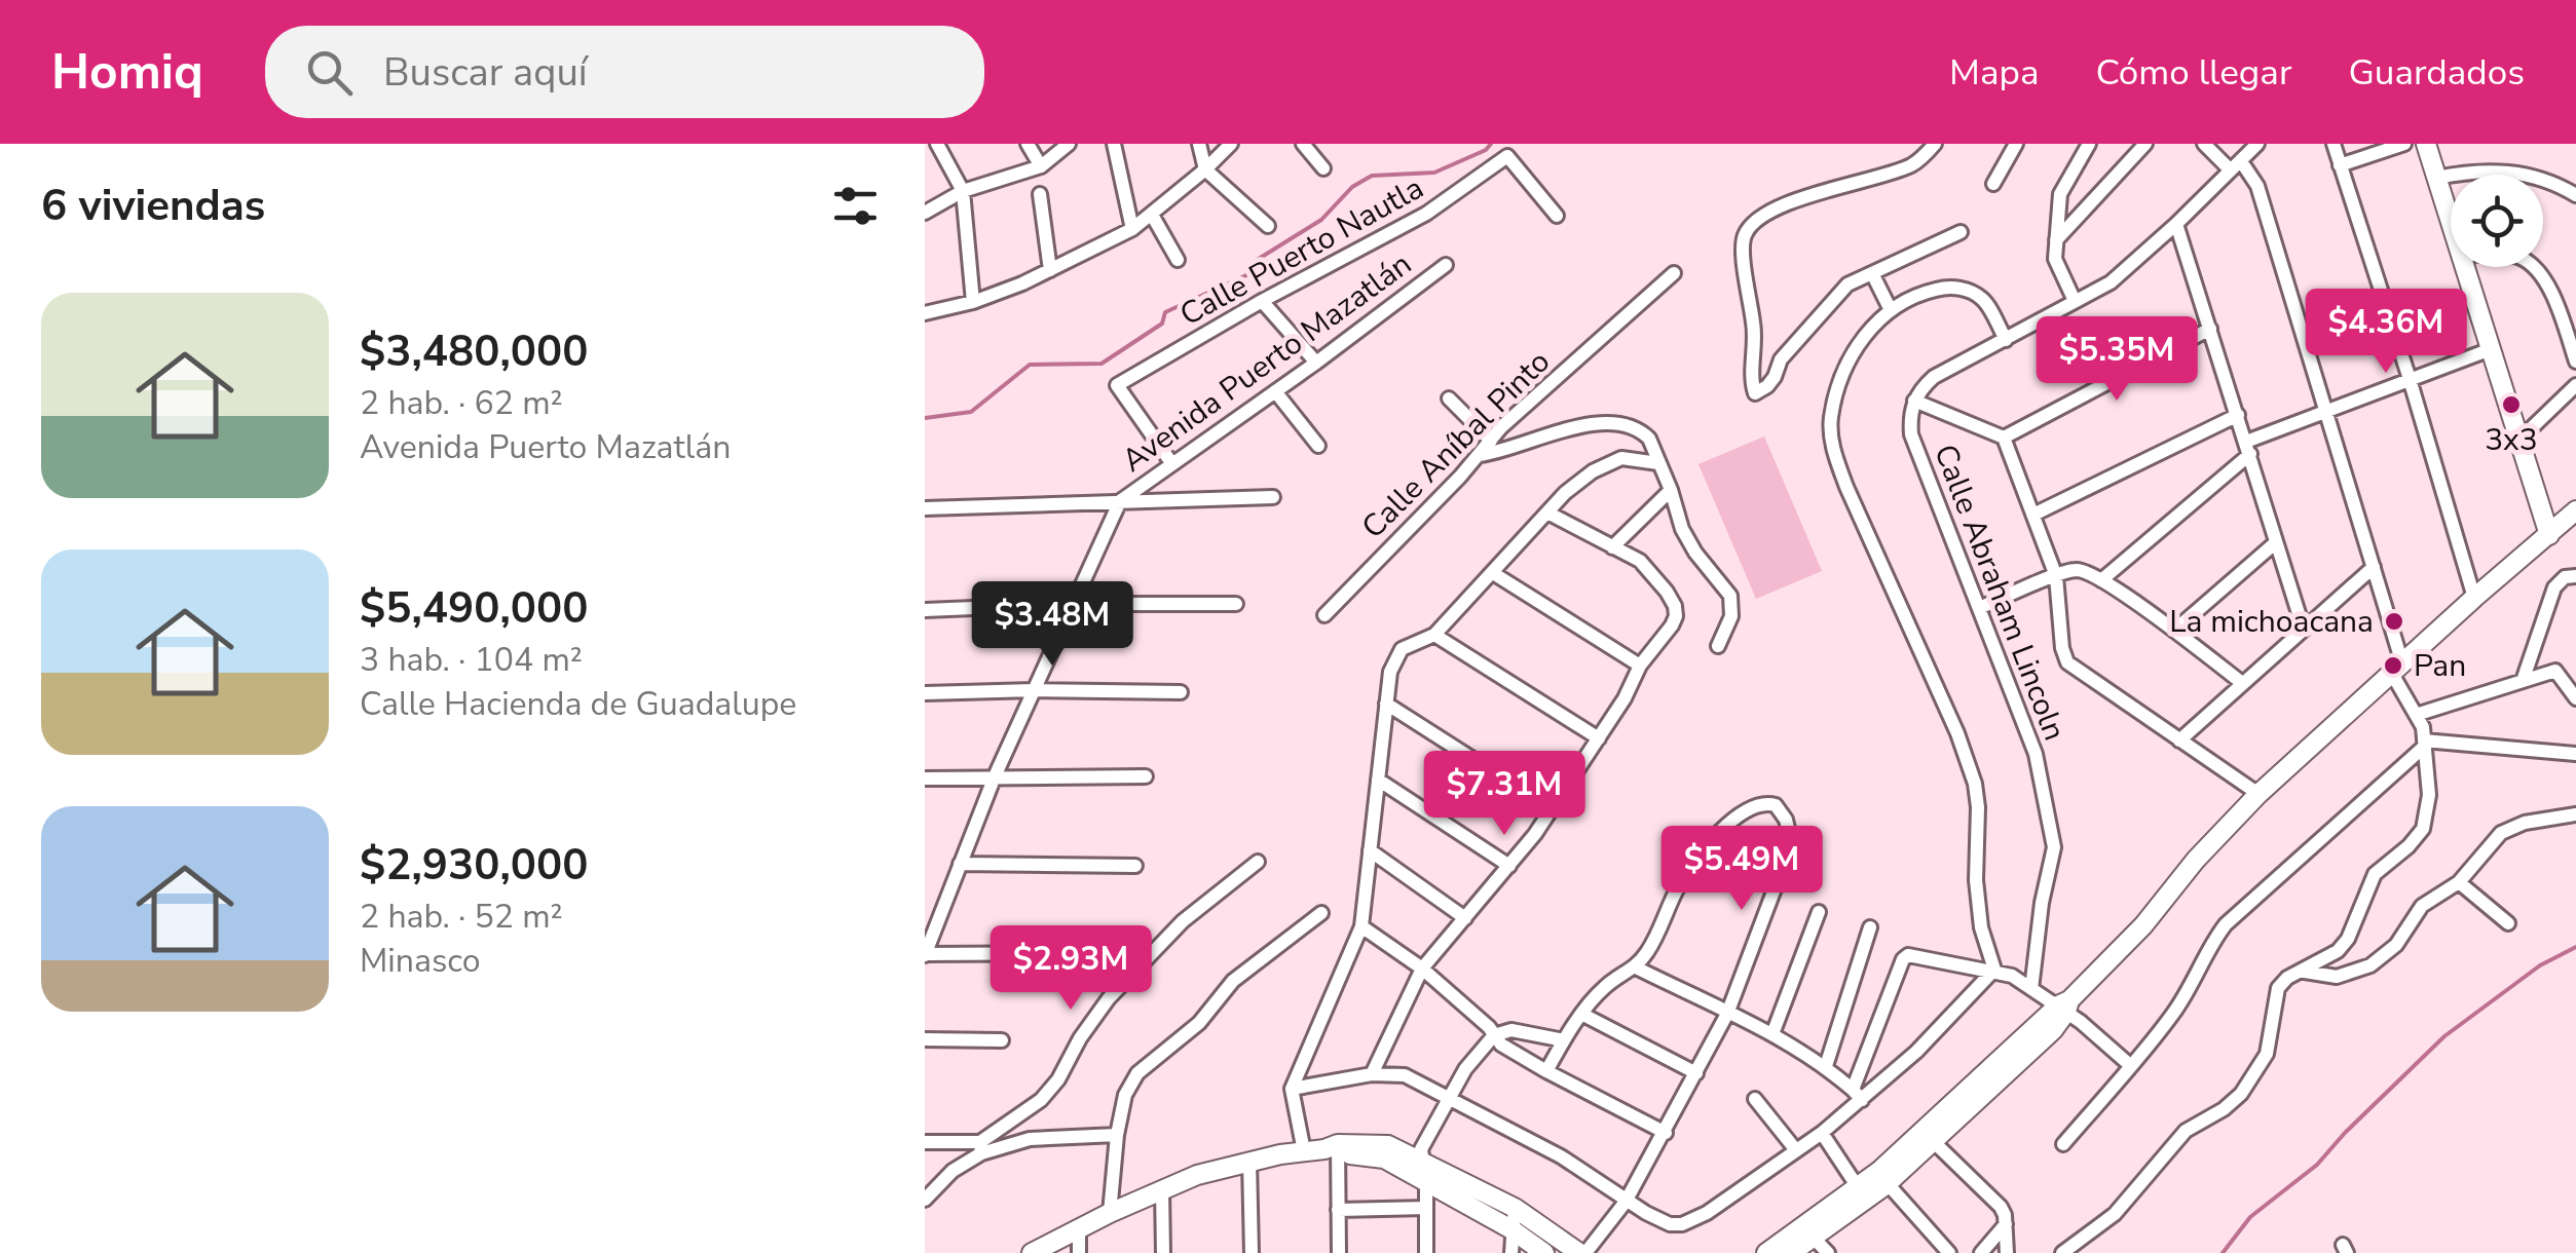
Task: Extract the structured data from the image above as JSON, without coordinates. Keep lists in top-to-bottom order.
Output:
{
  "streets": {
    "street": [
      "Calle Puerto Nautla",
      "Avenida Puerto Mazatlán",
      "Calle Aníbal Pinto",
      "Calle Abraham Lincoln"
    ]
  },
  "crossings": [
    ["Calle Puerto Nautla", "Avenida Puerto Mazatlán"]
  ],
  "places": ["3x3", "La michoacana", "Pan"],
  "page": {
    "header": "Homiq",
    "search": "Buscar aquí",
    "nav": ["Mapa", "Cómo llegar", "Guardados"],
    "heading": "6 viviendas",
    "list": [
      {
        "name": "$3,480,000",
        "note": "2 hab. · 62 m² · Avenida Puerto Mazatlán"
      },
      {
        "name": "$5,490,000",
        "note": "3 hab. · 104 m² · Calle Hacienda de Guadalupe"
      },
      {
        "name": "$2,930,000",
        "note": "2 hab. · 52 m² · Minasco"
      }
    ],
    "price": [
      "$4.36M",
      "$5.35M",
      "$3.48M",
      "$7.31M",
      "$5.49M",
      "$2.93M"
    ]
  }
}
